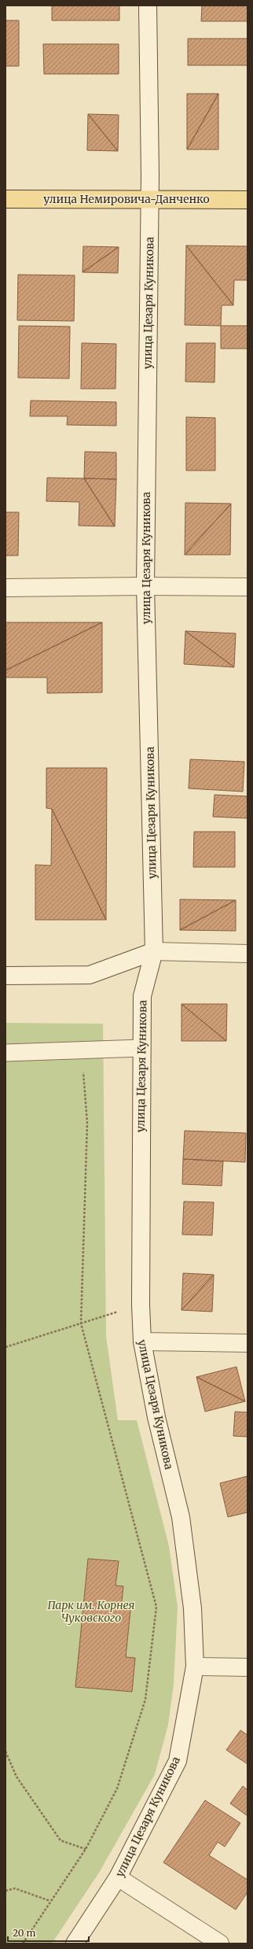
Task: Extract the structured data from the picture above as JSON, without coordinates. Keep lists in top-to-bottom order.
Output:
{
  "streets": {
    "main road": ["улица Немировича-Данченко"],
    "street": ["улица Цезаря Куникова"]
  },
  "crossings": [
    ["улица Немировича-Данченко", "улица Цезаря Куникова"]
  ],
  "parks": ["Парк им. Корнея Чуковского"],
  "scale_bar": "20 m"
}
